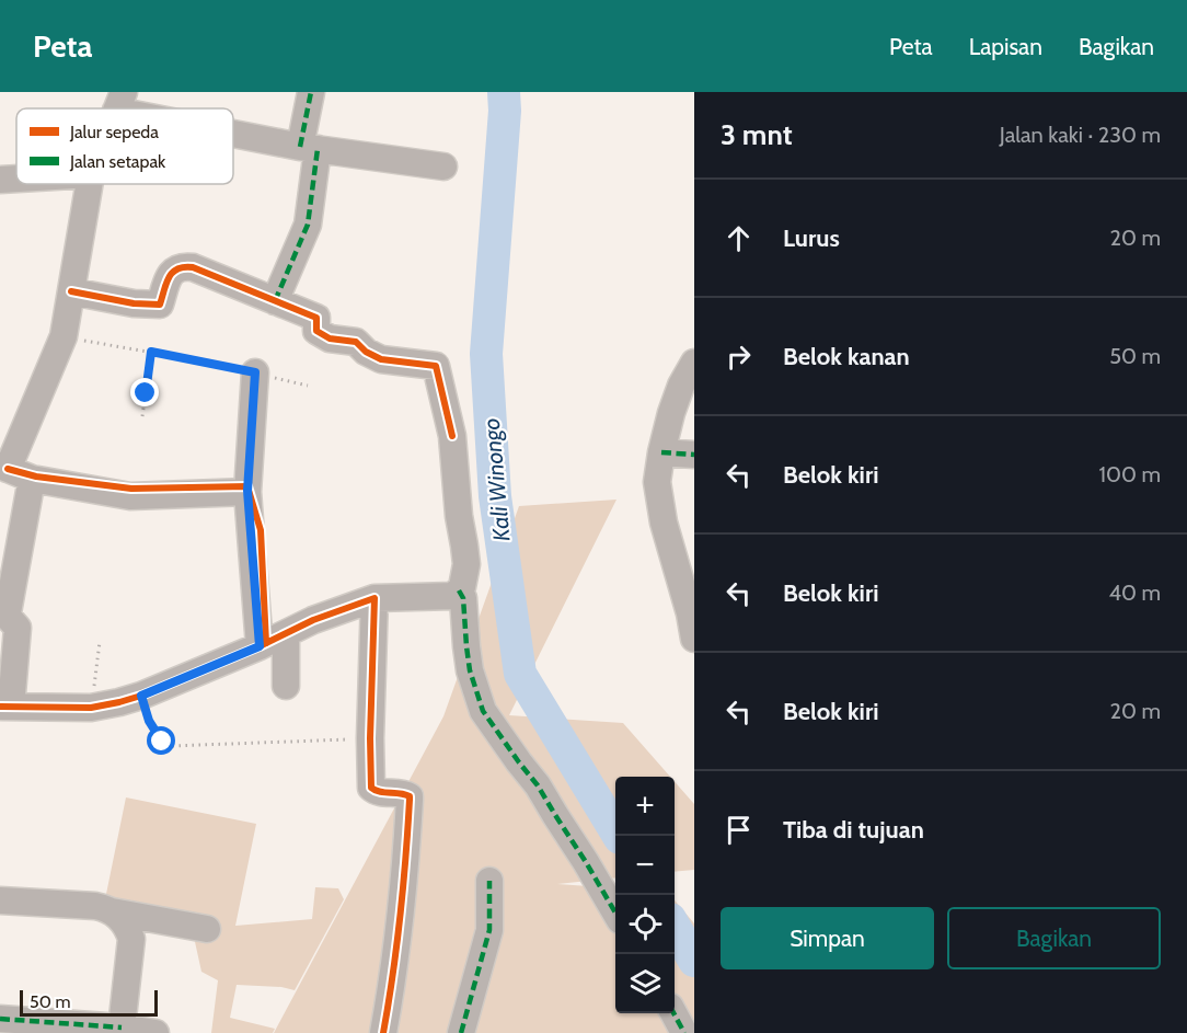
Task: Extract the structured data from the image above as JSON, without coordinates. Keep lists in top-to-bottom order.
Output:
{
  "water": ["Kali Winongo"],
  "legend": ["Jalur sepeda", "Jalan setapak"],
  "scale_bar": "50 m",
  "page": {
    "header": "Peta",
    "nav": ["Peta", "Lapisan", "Bagikan"],
    "heading": ["3 mnt", "Jalan kaki · 230 m"],
    "list": [
      ["Lurus", "20 m"],
      ["Belok kanan", "50 m"],
      ["Belok kiri", "100 m"],
      ["Belok kiri", "40 m"],
      ["Belok kiri", "20 m"],
      "Tiba di tujuan"
    ],
    "map_buttons": ["+", "−"],
    "buttons": ["Simpan", "Bagikan"],
    "scale": "50 m"
  }
}
